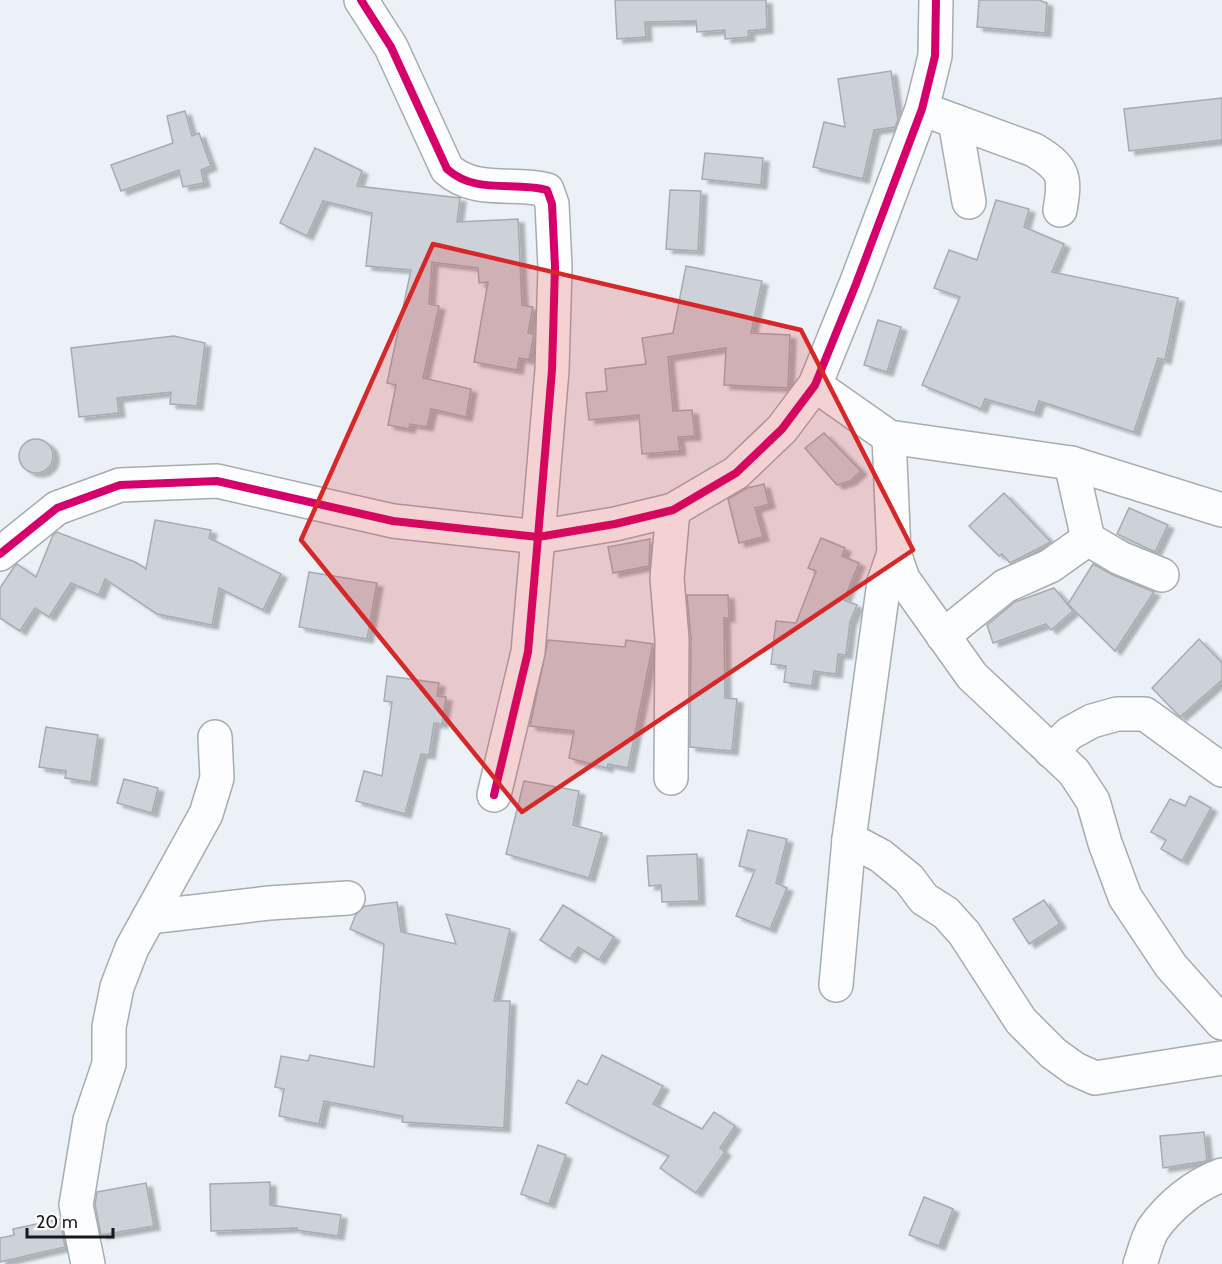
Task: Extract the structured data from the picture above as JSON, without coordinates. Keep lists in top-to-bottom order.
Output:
{
  "scale_bar": "20 m"
}
